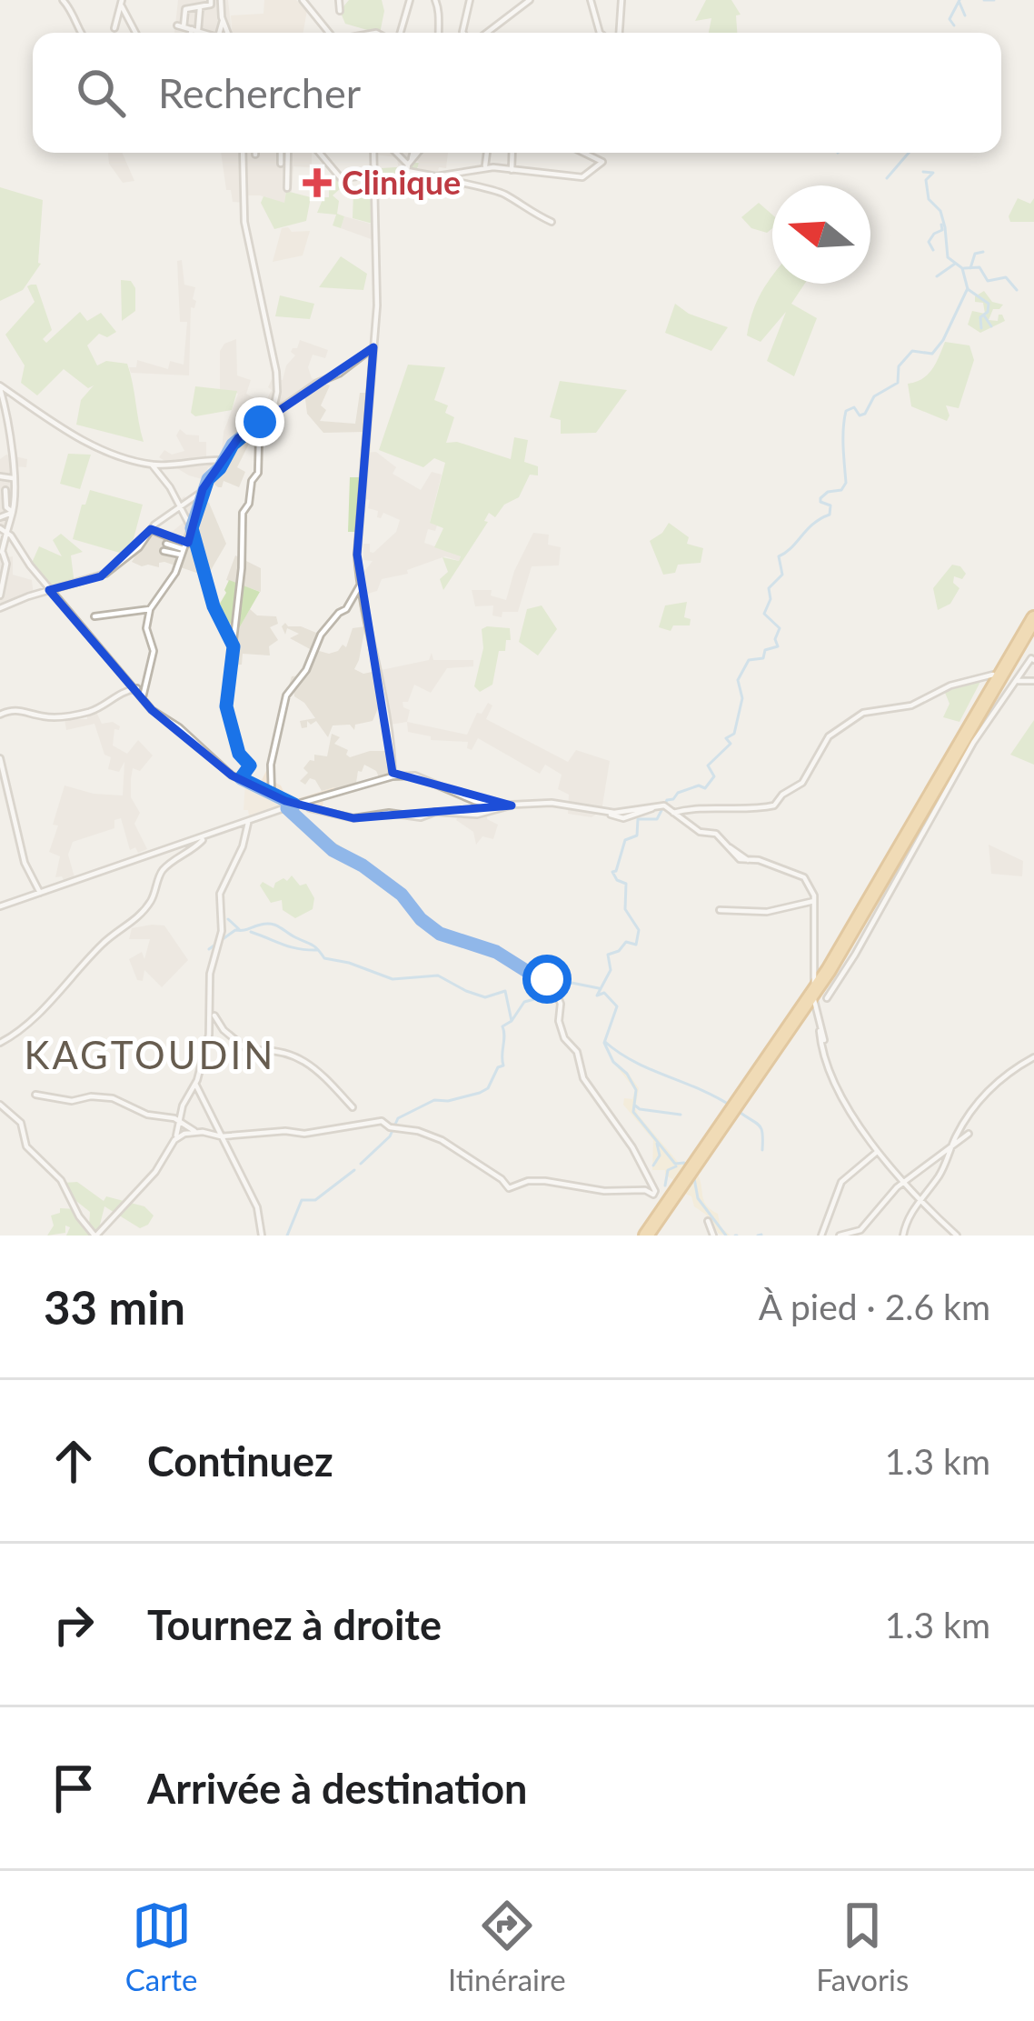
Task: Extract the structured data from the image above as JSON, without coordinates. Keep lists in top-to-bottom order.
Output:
{
  "districts": ["KAGTOUDIN"],
  "places": {
    "health": ["Clinique"]
  },
  "north": "left",
  "page": {
    "search": "Rechercher",
    "heading": ["33 min", "À pied · 2.6 km"],
    "list": [
      ["Continuez", "1.3 km"],
      ["Tournez à droite", "1.3 km"],
      "Arrivée à destination"
    ],
    "nav": ["Carte", "Itinéraire", "Favoris"]
  }
}
